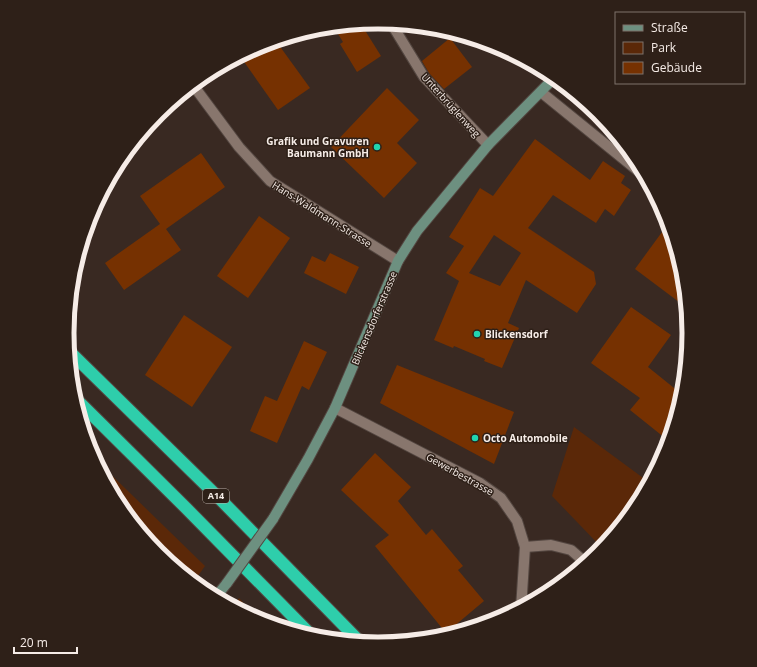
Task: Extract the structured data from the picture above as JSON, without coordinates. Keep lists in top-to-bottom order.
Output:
{
  "streets": {
    "highway": ["A14"],
    "street": [
      "Unterbrüglenweg",
      "Hans-Waldmann-Strasse",
      "Blickensdorferstrasse",
      "Gewerbestrasse"
    ]
  },
  "crossings": [
    ["Unterbrüglenweg", "Blickensdorferstrasse"],
    ["Hans-Waldmann-Strasse", "Blickensdorferstrasse"],
    ["Blickensdorferstrasse", "Gewerbestrasse"]
  ],
  "places": ["Grafik und Gravuren Baumann GmbH", "Blickensdorf", "Octo Automobile"],
  "legend": ["Straße", "Park", "Gebäude"],
  "scale_bar": "20 m"
}
